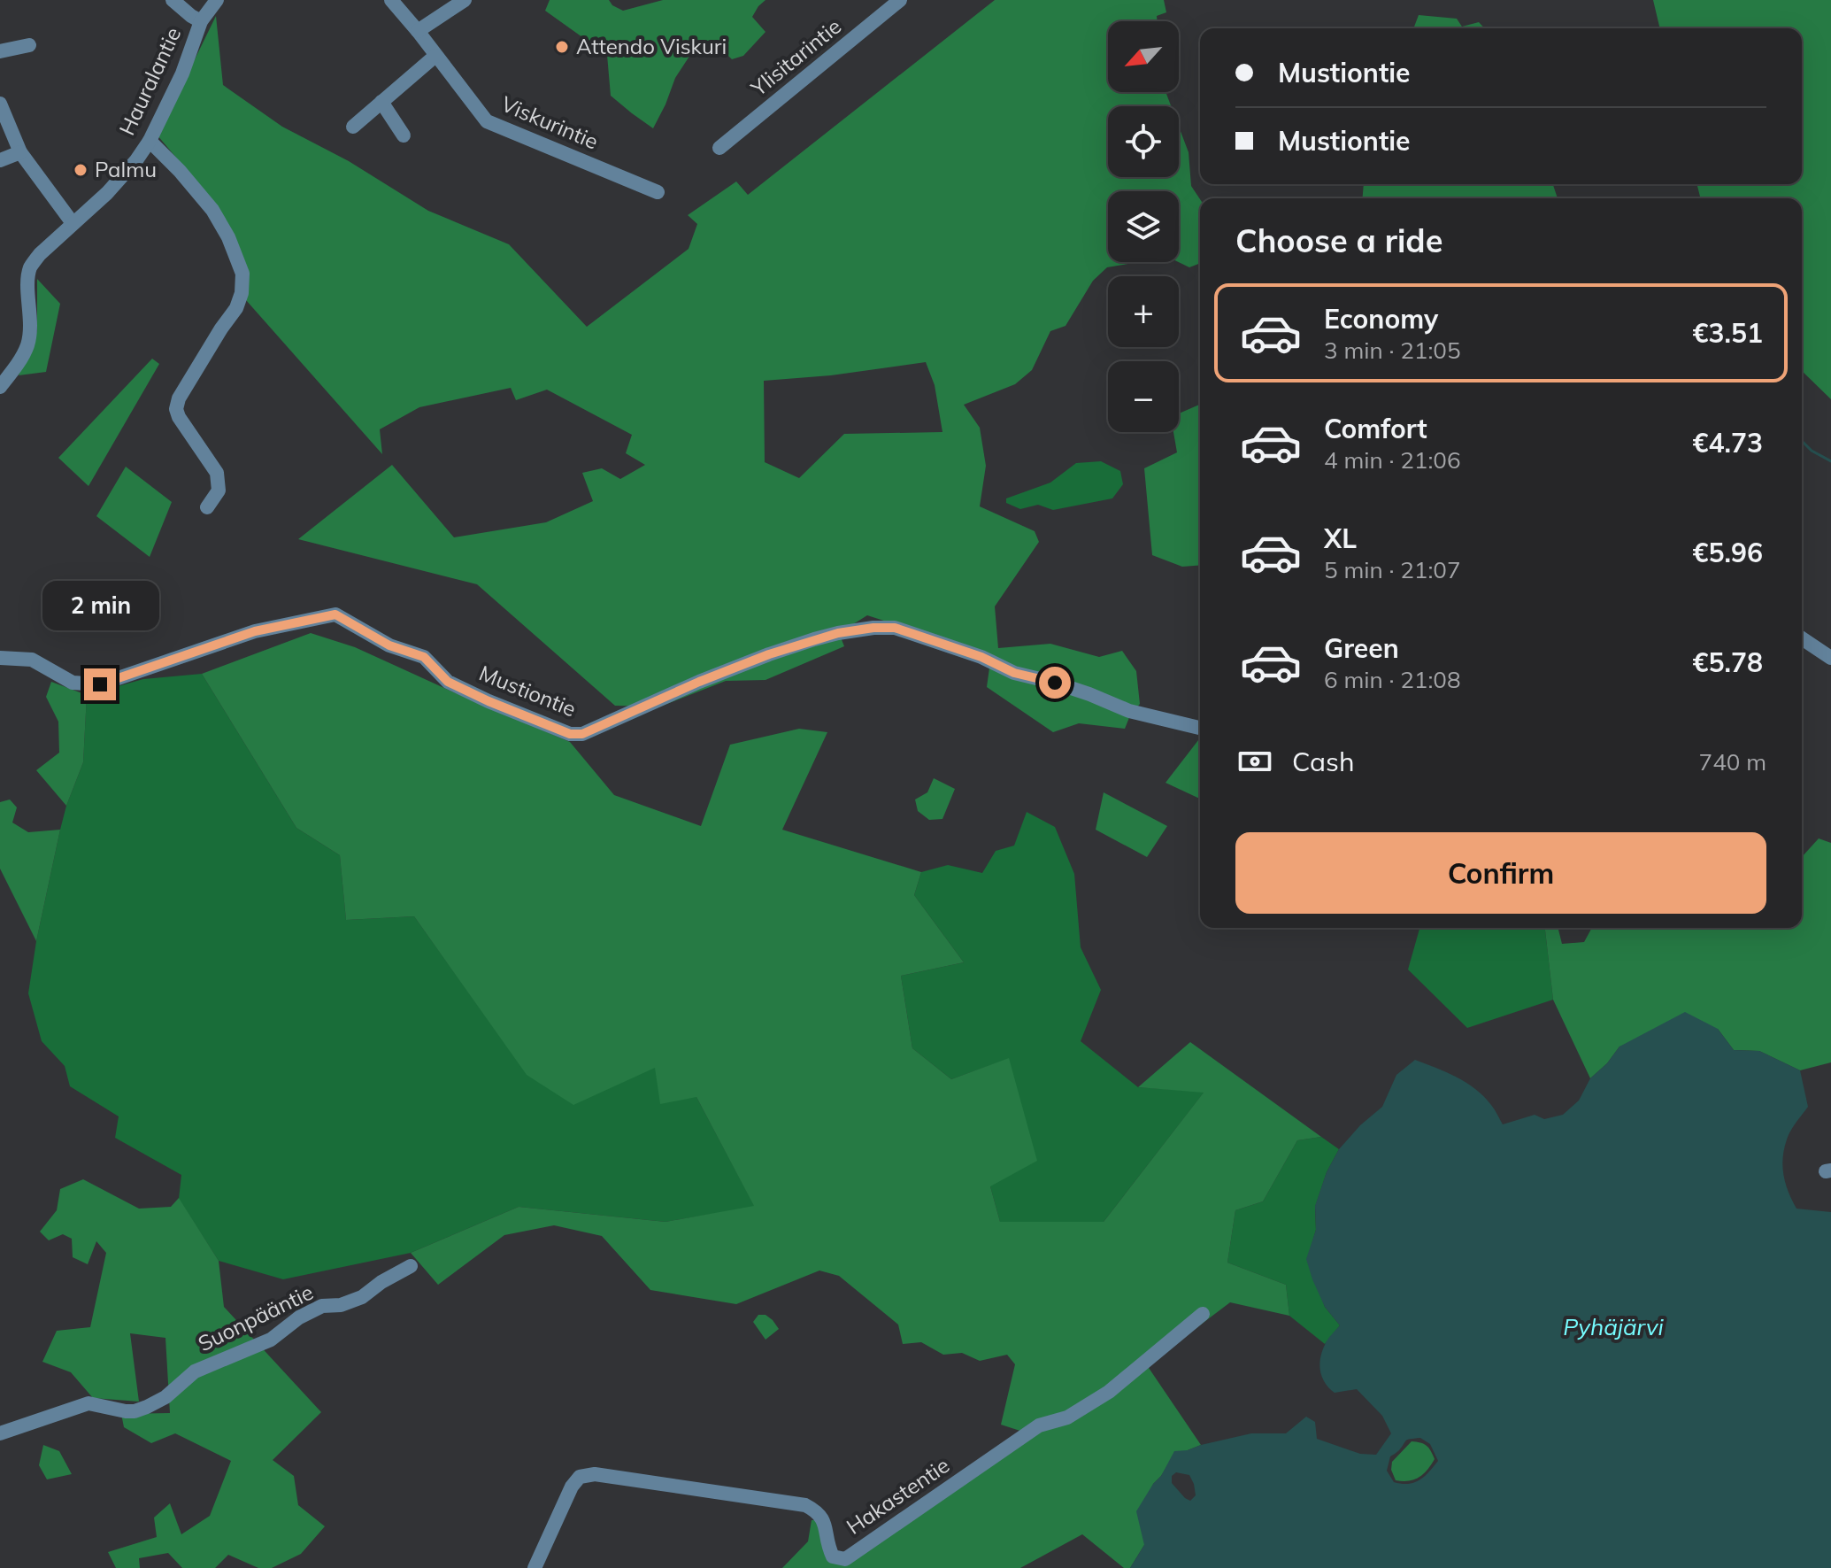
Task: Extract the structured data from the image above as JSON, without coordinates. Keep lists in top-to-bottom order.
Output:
{
  "streets": {
    "street": [
      "Ylisitarintie",
      "Hauralantie",
      "Viskurintie",
      "Mustiontie",
      "Suonpääntie",
      "Hakastentie"
    ]
  },
  "water": ["Pyhäjärvi"],
  "places": ["Attendo Viskuri", "Palmu"],
  "north": "bottom left",
  "page": {
    "map_buttons": ["+", "−"],
    "banner": ["Mustiontie", "Mustiontie"],
    "heading": "Choose a ride",
    "list": [
      {
        "name": "Economy",
        "note": "3 min · 21:05",
        "value": "€3.51"
      },
      {
        "name": "Comfort",
        "note": "4 min · 21:06",
        "value": "€4.73"
      },
      {
        "name": "XL",
        "note": "5 min · 21:07",
        "value": "€5.96"
      },
      {
        "name": "Green",
        "note": "6 min · 21:08",
        "value": "€5.78"
      }
    ],
    "bubble": "2 min",
    "pay": ["Cash", "740 m"],
    "buttons": "Confirm"
  }
}
